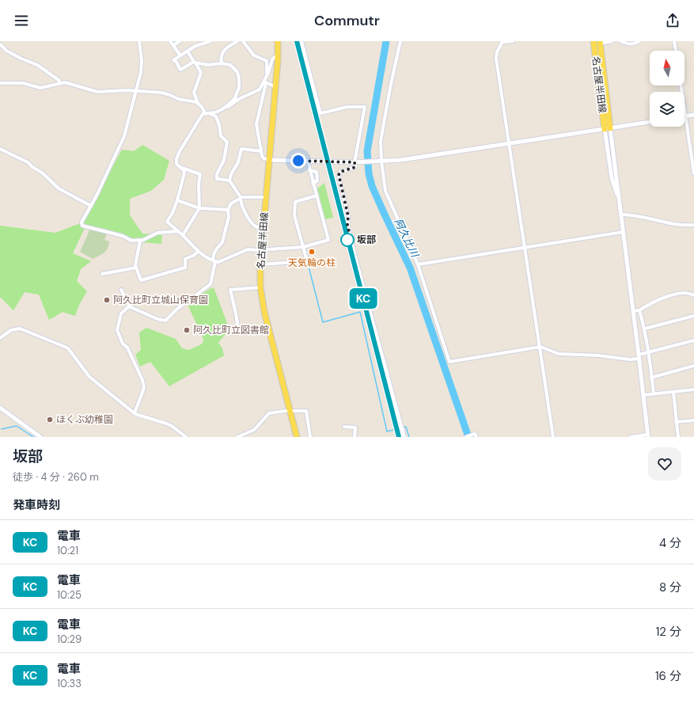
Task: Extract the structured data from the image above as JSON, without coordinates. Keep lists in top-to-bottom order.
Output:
{
  "streets": {
    "main road": ["名古屋半田線"]
  },
  "water": ["阿久比川"],
  "places": [
    "坂部",
    "天気輪の柱",
    "阿久比町立城山保育園",
    "阿久比町立図書館",
    "ほくぶ幼稚園"
  ],
  "north": "top",
  "page": {
    "header": "Commutr",
    "on_map": "KC",
    "heading": [
      ["坂部", "徒歩 · 4 分 · 260 m"],
      "発車時刻"
    ],
    "list": [
      {
        "mark": "KC",
        "name": "電車",
        "note": "10:21",
        "value": "4 分"
      },
      {
        "mark": "KC",
        "name": "電車",
        "note": "10:25",
        "value": "8 分"
      },
      {
        "mark": "KC",
        "name": "電車",
        "note": "10:29",
        "value": "12 分"
      },
      {
        "mark": "KC",
        "name": "電車",
        "note": "10:33",
        "value": "16 分"
      }
    ]
  }
}
